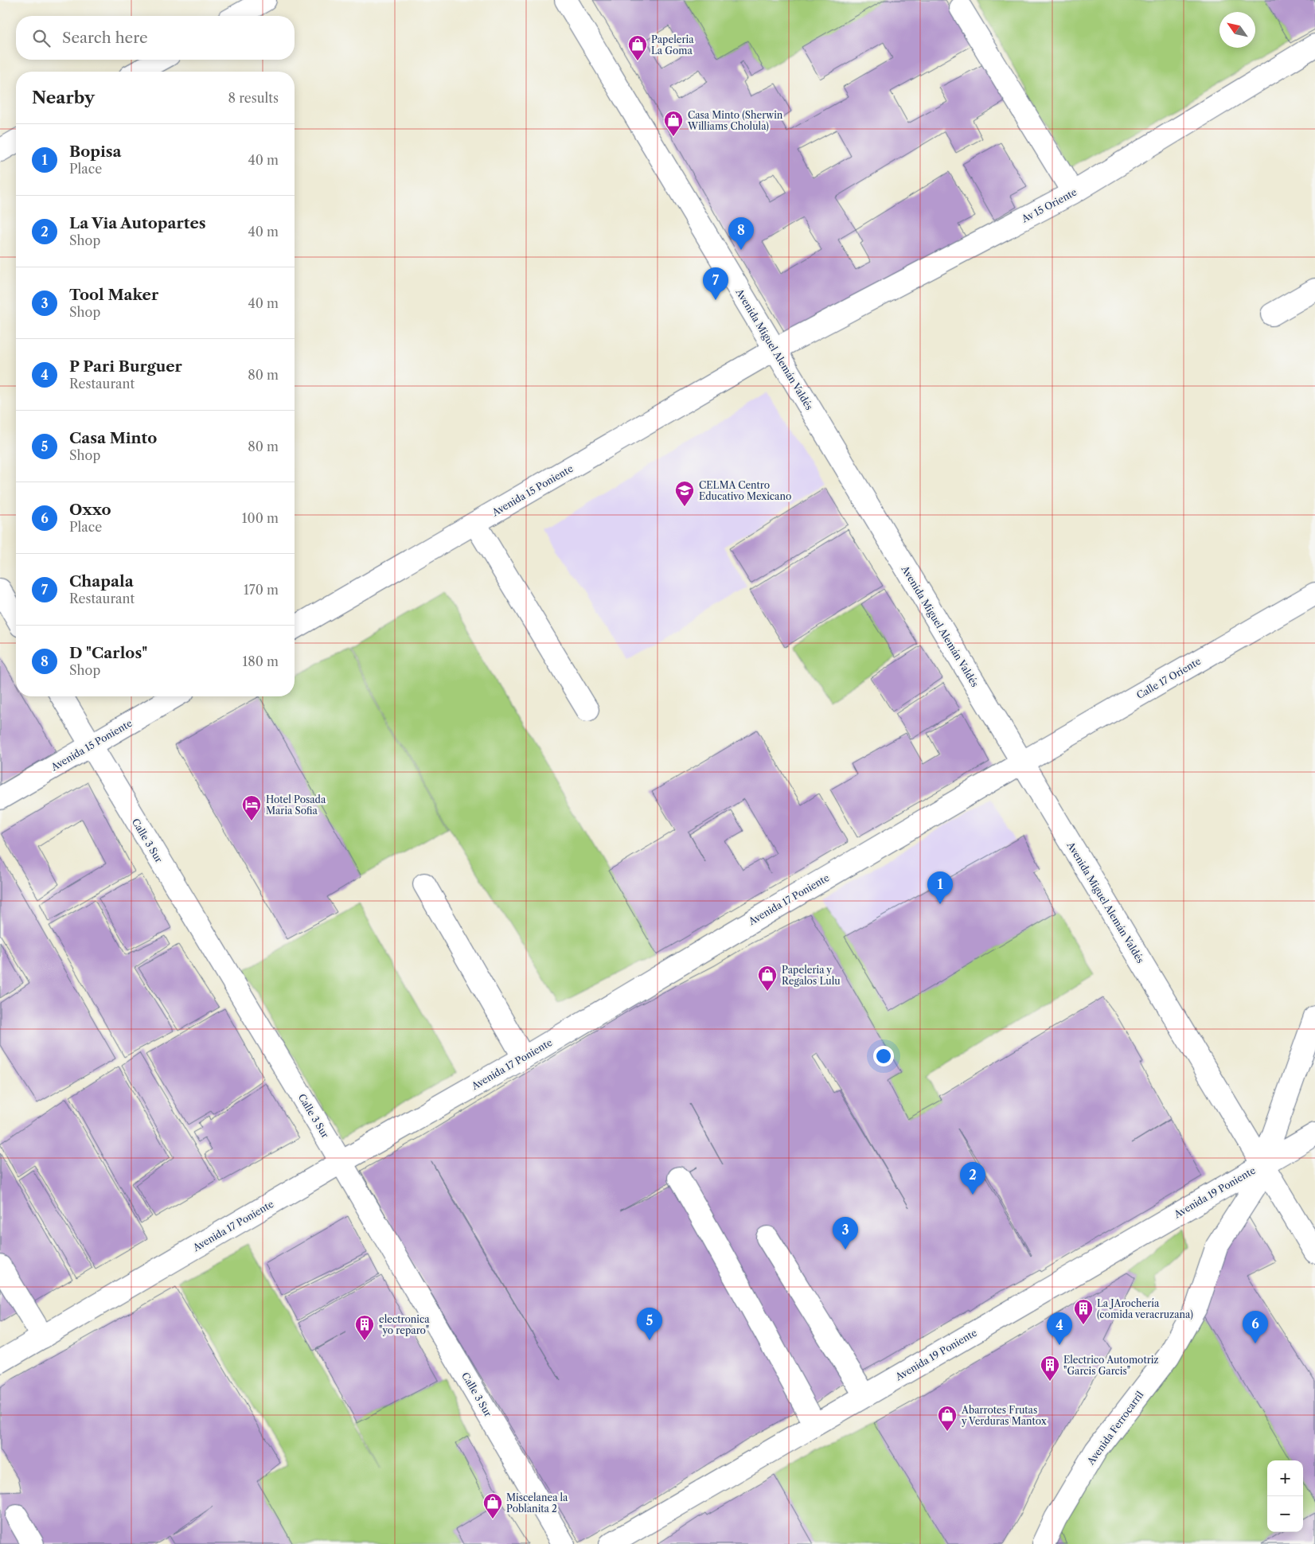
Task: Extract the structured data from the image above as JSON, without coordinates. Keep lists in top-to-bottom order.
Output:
{
  "streets": {
    "street": [
      "Av 15 Oriente",
      "Avenida Miguel Alemán Valdés",
      "Avenida 15 Poniente",
      "Calle 17 Oriente",
      "Calle 3 Sur",
      "Avenida 17 Poniente",
      "Avenida 19 Poniente",
      "Avenida Ferrocarril"
    ]
  },
  "crossings": [
    ["Av 15 Oriente", "Avenida Miguel Alemán Valdés"],
    ["Av 15 Oriente", "Avenida 15 Poniente"],
    ["Avenida Miguel Alemán Valdés", "Avenida 15 Poniente"],
    ["Avenida Miguel Alemán Valdés", "Calle 17 Oriente"],
    ["Avenida Miguel Alemán Valdés", "Avenida 17 Poniente"],
    ["Avenida Miguel Alemán Valdés", "Avenida 19 Poniente"],
    ["Avenida Miguel Alemán Valdés", "Avenida Ferrocarril"],
    ["Avenida 15 Poniente", "Calle 3 Sur"],
    ["Calle 17 Oriente", "Avenida 17 Poniente"],
    ["Calle 3 Sur", "Avenida 17 Poniente"],
    ["Avenida 19 Poniente", "Avenida Ferrocarril"]
  ],
  "places": {
    "shop": [
      "Papeleria La Goma",
      "Casa Minto (Sherwin Williams Cholula)",
      "Papeleria y Regalos Lulu",
      "Abarrotes Frutas y Verduras Mantox",
      "Miscelanea la Poblanita 2"
    ],
    "school or university": ["CELMA Centro Educativo Mexicano"],
    "hotel": ["Hotel Posada Maria Sofia"],
    "building": ["La JArochería (comida veracruzana)", "electronica \"yo reparo\"", "Electrico Automotriz \"Garcis Garcis\""]
  },
  "north": "top left",
  "page": {
    "search": "Search here",
    "heading": ["Nearby", "8 results"],
    "list": [
      {
        "mark": "1",
        "name": "Bopisa",
        "note": "Place",
        "value": "40 m"
      },
      {
        "mark": "2",
        "name": "La Via Autopartes",
        "note": "Shop",
        "value": "40 m"
      },
      {
        "mark": "3",
        "name": "Tool Maker",
        "note": "Shop",
        "value": "40 m"
      },
      {
        "mark": "4",
        "name": "P Pari Burguer",
        "note": "Restaurant",
        "value": "80 m"
      },
      {
        "mark": "5",
        "name": "Casa Minto",
        "note": "Shop",
        "value": "80 m"
      },
      {
        "mark": "6",
        "name": "Oxxo",
        "note": "Place",
        "value": "100 m"
      },
      {
        "mark": "7",
        "name": "Chapala",
        "note": "Restaurant",
        "value": "170 m"
      },
      {
        "mark": "8",
        "name": "D \"Carlos\"",
        "note": "Shop",
        "value": "180 m"
      }
    ],
    "pins": [
      "8",
      "7",
      "1",
      "2",
      "3",
      "5",
      "6",
      "4"
    ],
    "map_buttons": ["+", "−"]
  }
}
